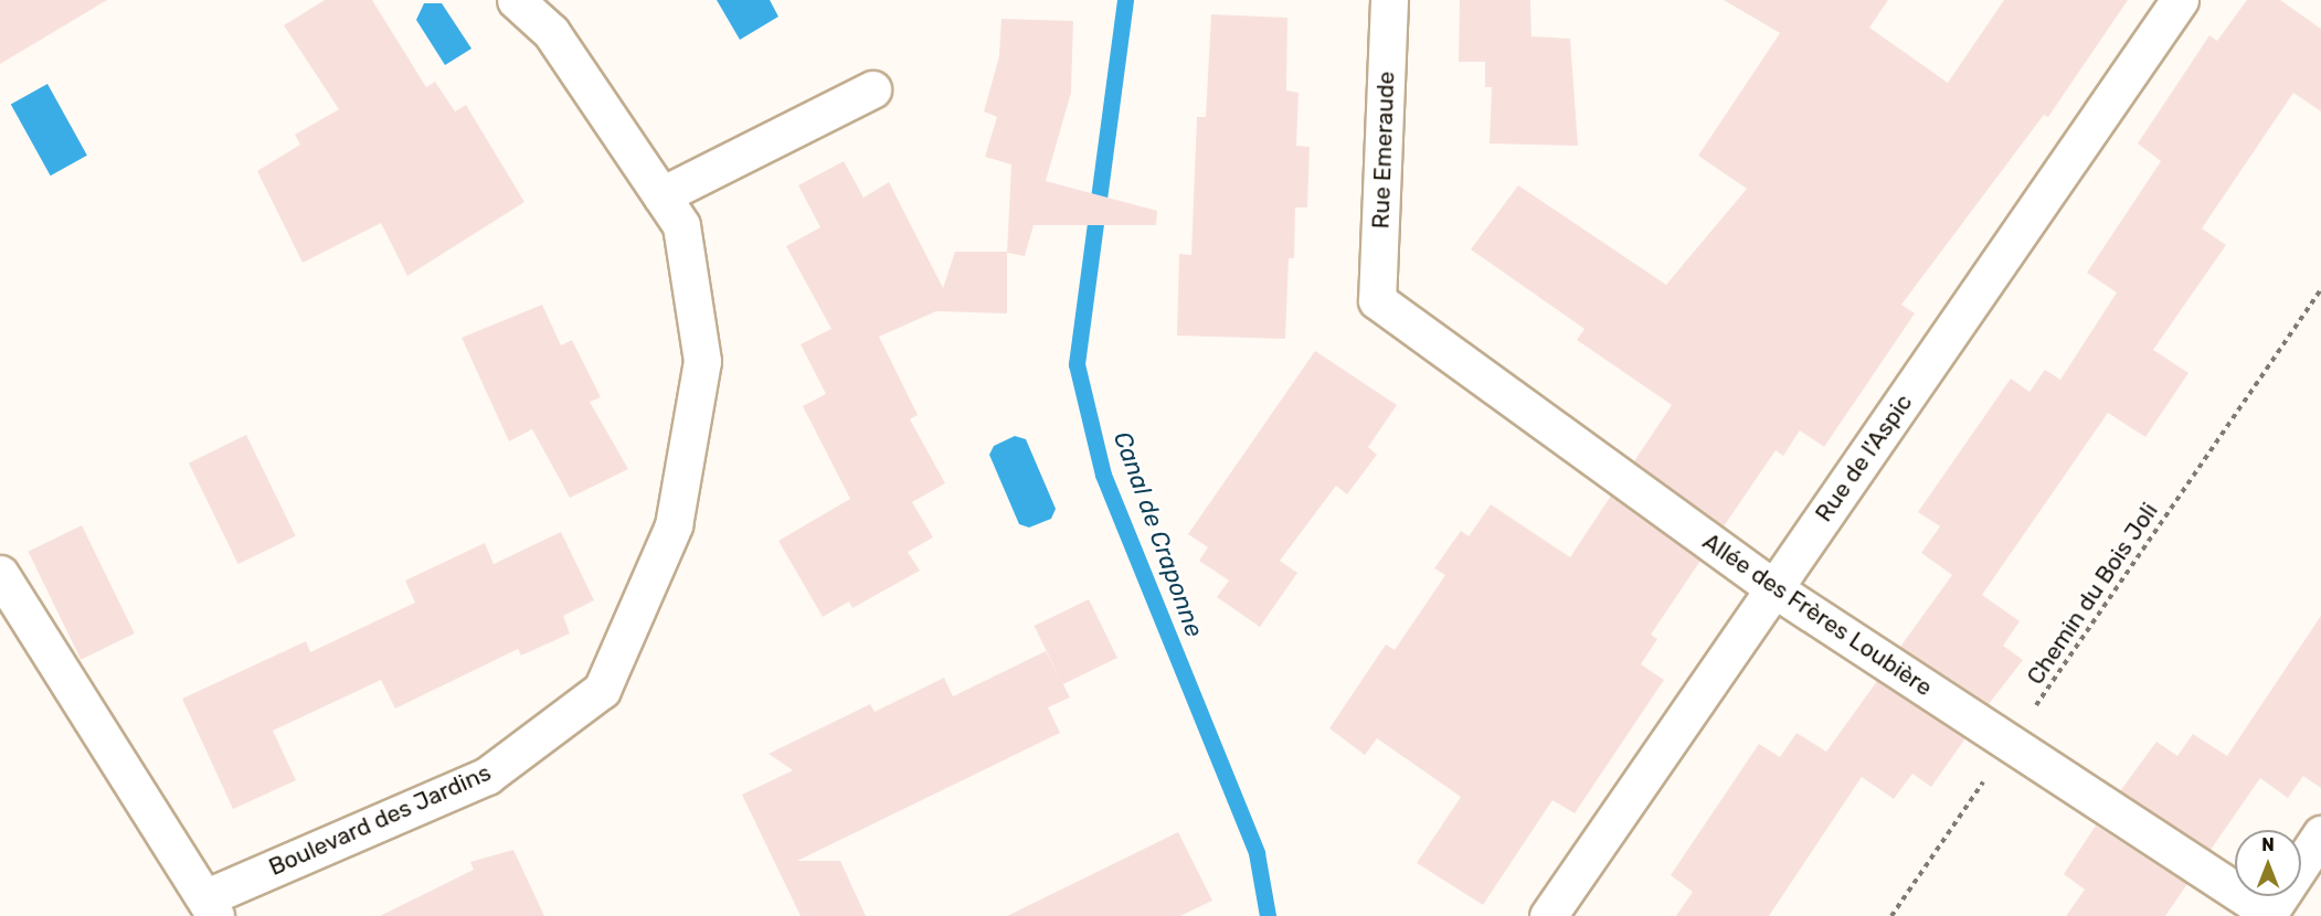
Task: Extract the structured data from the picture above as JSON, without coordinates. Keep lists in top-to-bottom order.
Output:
{
  "streets": {
    "street": [
      "Rue Emeraude",
      "Rue de l'Aspic",
      "Allée des Frères Loubière",
      "Boulevard des Jardins"
    ],
    "path": ["Chemin du Bois Joli"]
  },
  "crossings": [
    ["Rue Emeraude", "Allée des Frères Loubière"],
    ["Rue de l'Aspic", "Allée des Frères Loubière"],
    ["Chemin du Bois Joli", "Allée des Frères Loubière"]
  ],
  "water": ["Canal de Craponne"],
  "north": "top"
}
